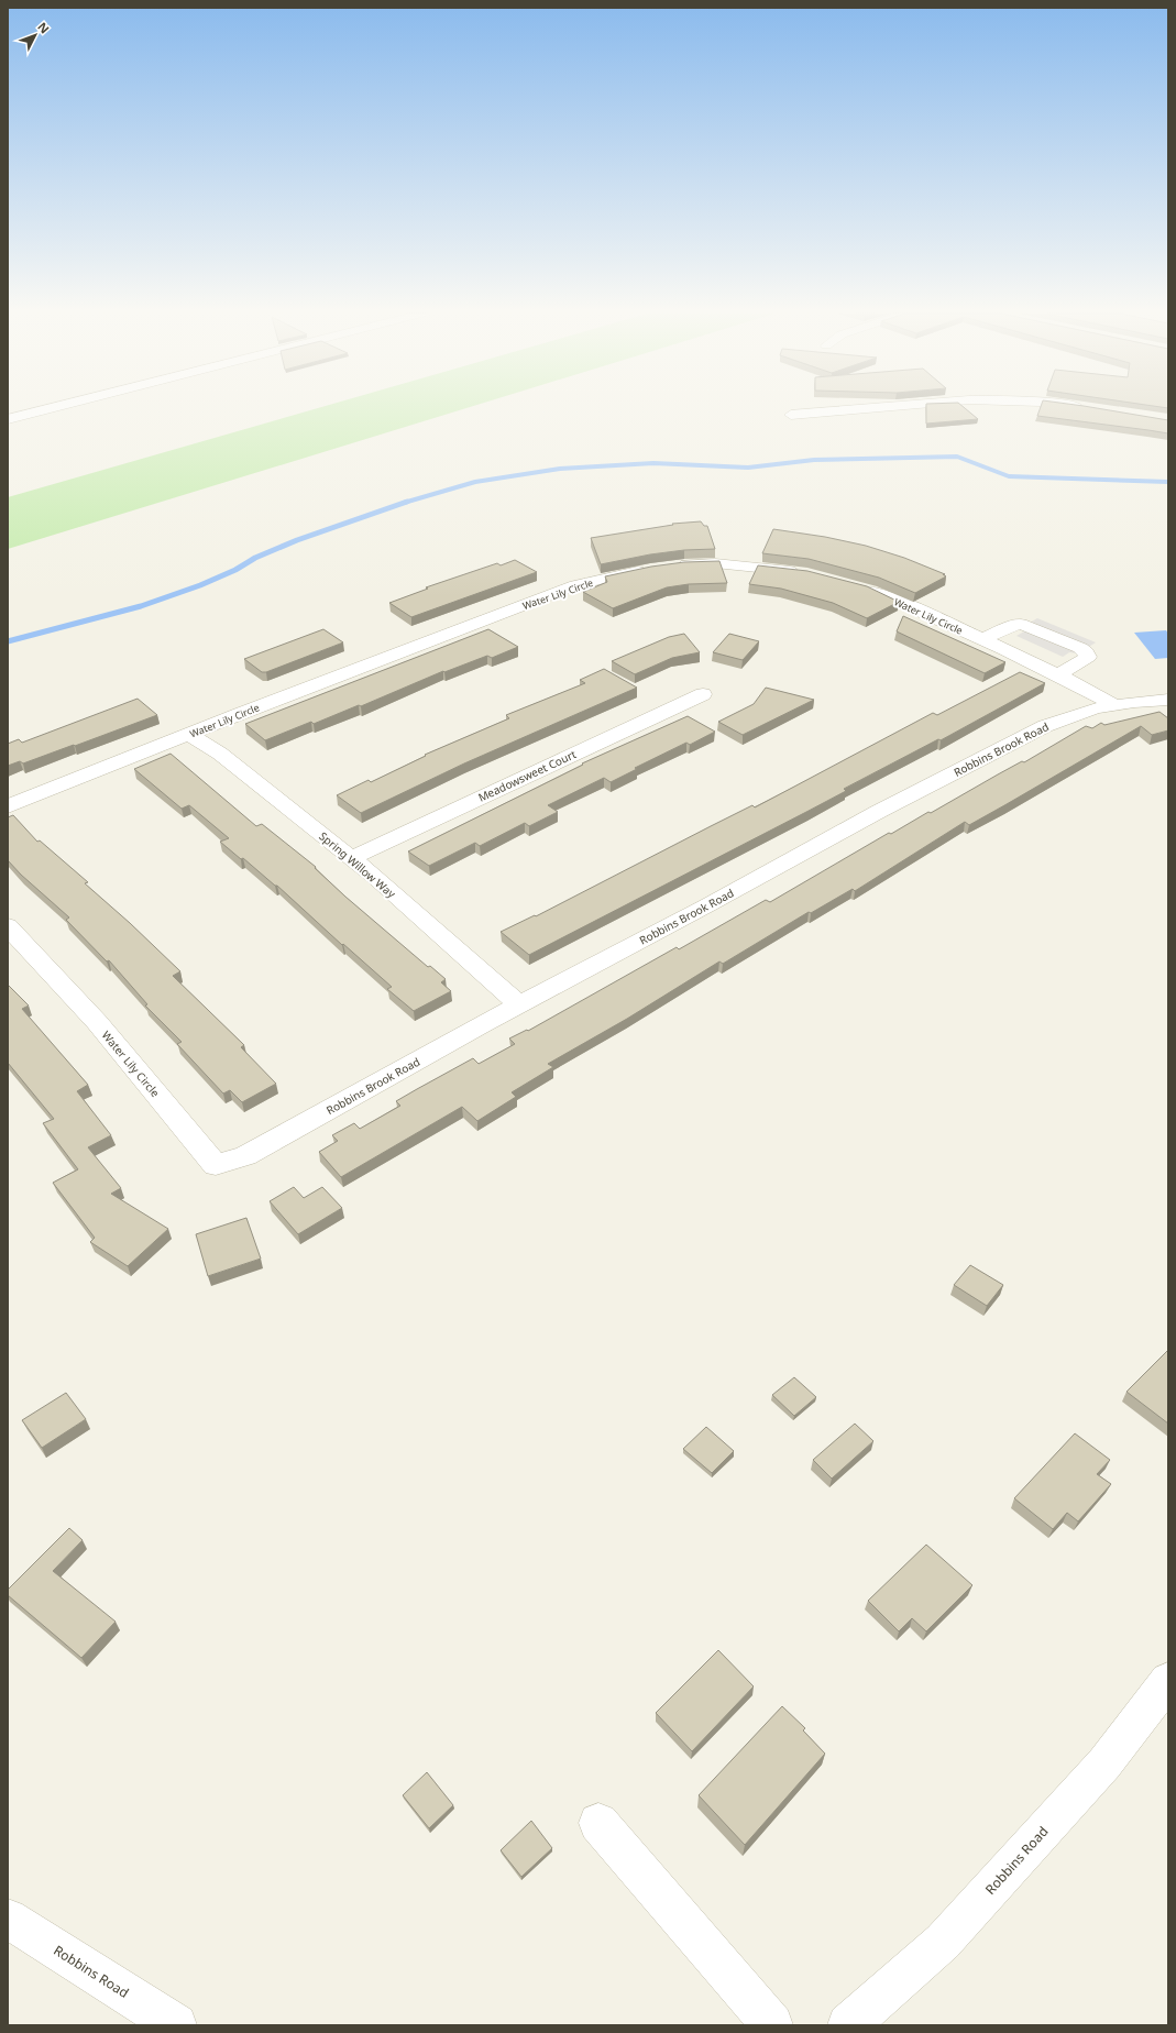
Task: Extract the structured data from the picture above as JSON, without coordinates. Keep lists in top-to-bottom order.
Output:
{
  "streets": {
    "street": [
      "Water Lily Circle",
      "Robbins Brook Road",
      "Meadowsweet Court",
      "Spring Willow Way",
      "Robbins Road"
    ]
  },
  "crossings": [
    ["Water Lily Circle", "Robbins Brook Road"],
    ["Water Lily Circle", "Spring Willow Way"],
    ["Robbins Brook Road", "Spring Willow Way"],
    ["Meadowsweet Court", "Spring Willow Way"]
  ],
  "north": "top right"
}
